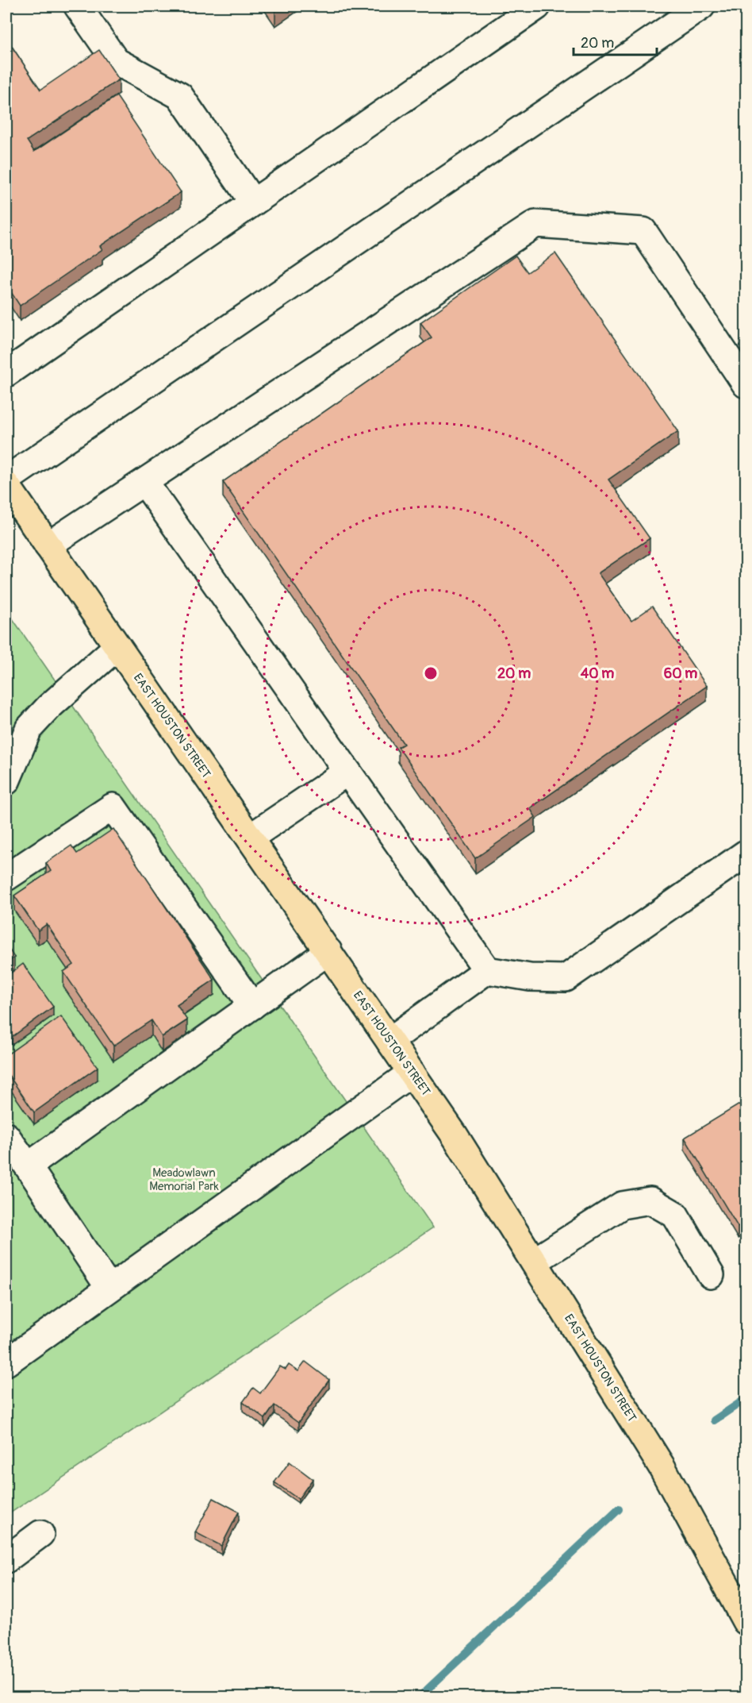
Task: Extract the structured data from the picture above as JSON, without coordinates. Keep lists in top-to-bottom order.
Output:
{
  "streets": {
    "main road": ["EAST HOUSTON STREET"]
  },
  "parks": ["Meadowlawn Memorial Park"],
  "scale_bar": "20 m",
  "rings": ["20 m", "40 m", "60 m"]
}
